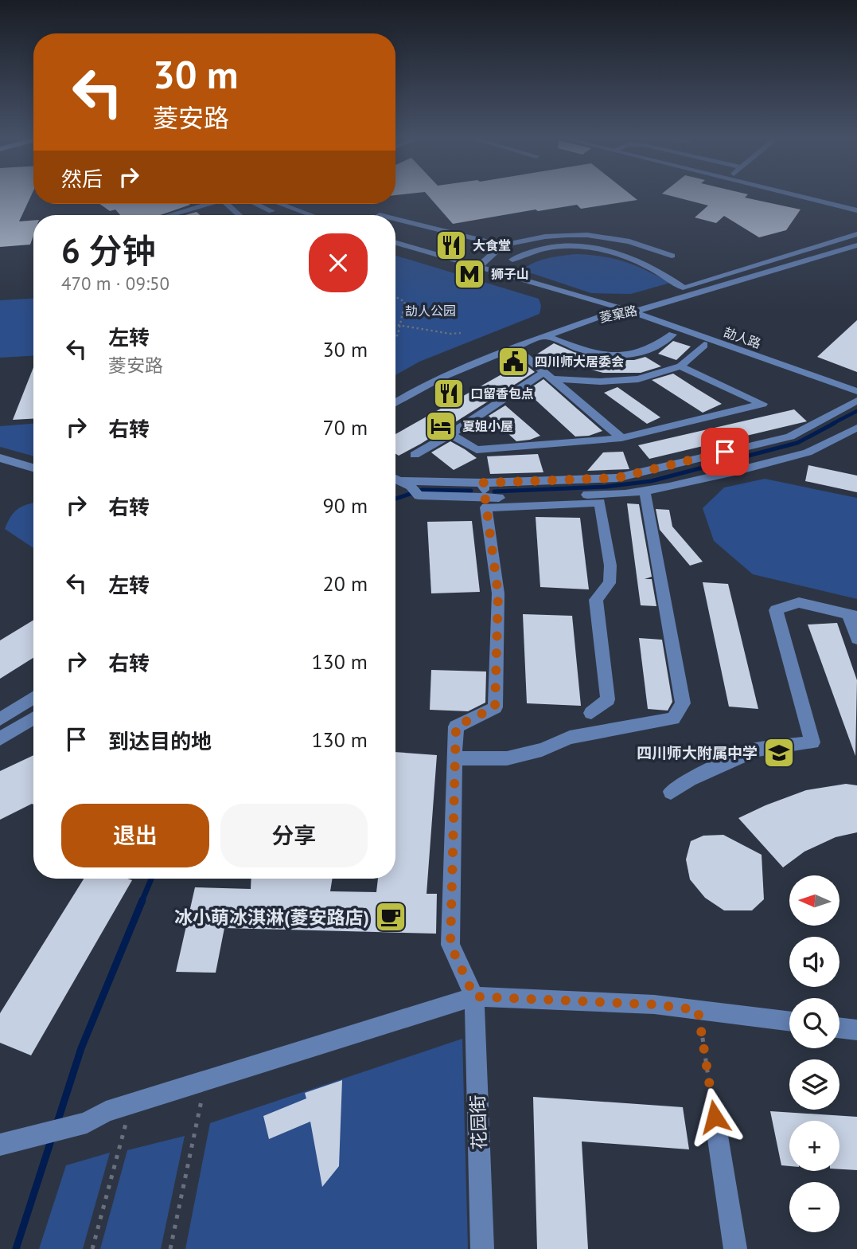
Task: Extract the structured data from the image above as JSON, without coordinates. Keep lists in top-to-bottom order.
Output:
{
  "streets": {
    "street": ["菱窠路", "劼人路", "花园街"]
  },
  "crossings": [
    ["菱窠路", "劼人路"]
  ],
  "parks": ["劼人公园"],
  "places": {
    "restaurant": ["大食堂", "口留香包点"],
    "metro station": ["狮子山"],
    "public building": ["四川师大居委会"],
    "hotel": ["夏姐小屋"],
    "school or university": ["四川师大附属中学"],
    "cafe": ["冰小萌冰淇淋(菱安路店)"]
  },
  "north": "left",
  "page": {
    "turn": ["30 m", "菱安路"],
    "then": "然后",
    "heading": ["6 分钟", "470 m · 09:50"],
    "list": [
      {
        "name": "左转",
        "note": "菱安路",
        "value": "30 m"
      },
      {
        "name": "右转",
        "value": "70 m"
      },
      {
        "name": "右转",
        "value": "90 m"
      },
      {
        "name": "左转",
        "value": "20 m"
      },
      {
        "name": "右转",
        "value": "130 m"
      },
      {
        "name": "到达目的地",
        "value": "130 m"
      }
    ],
    "buttons": ["退出", "分享"],
    "map_buttons": ["+", "−"]
  }
}
